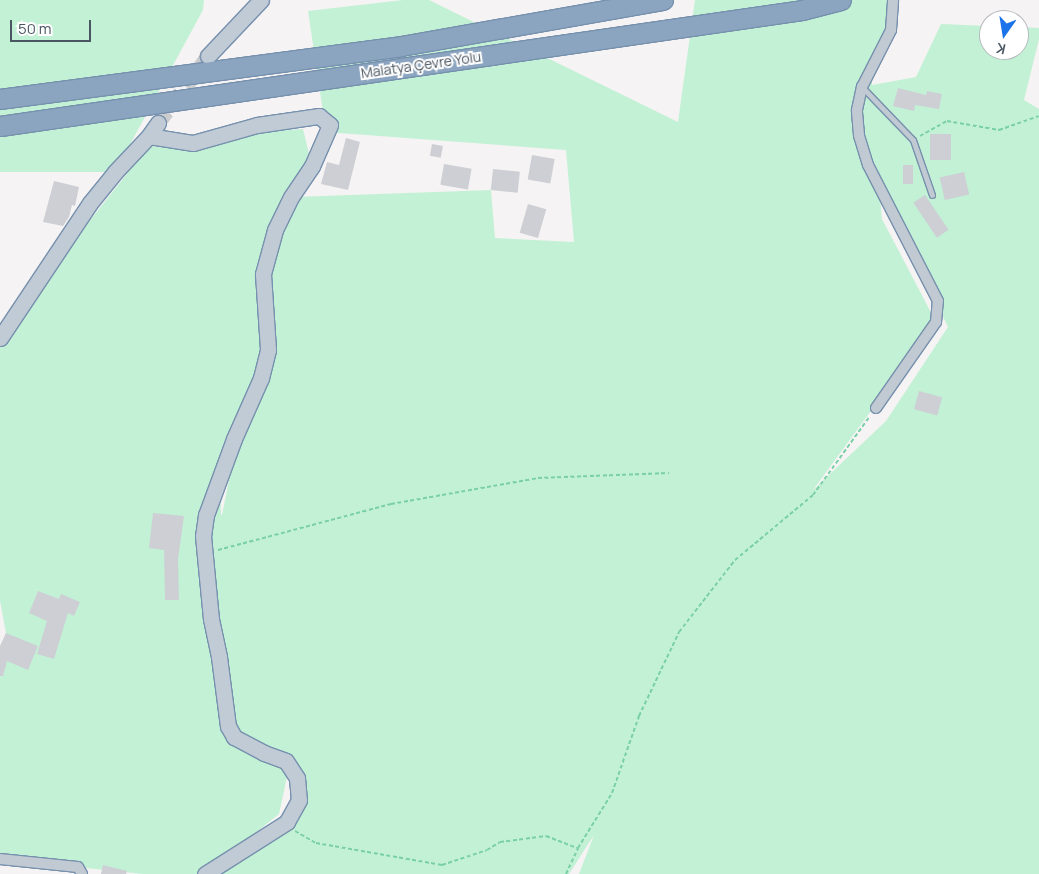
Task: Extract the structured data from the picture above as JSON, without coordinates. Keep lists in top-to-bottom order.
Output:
{
  "streets": {
    "highway": ["Malatya Çevre Yolu"]
  },
  "scale_bar": "50 m",
  "north": "bottom"
}
